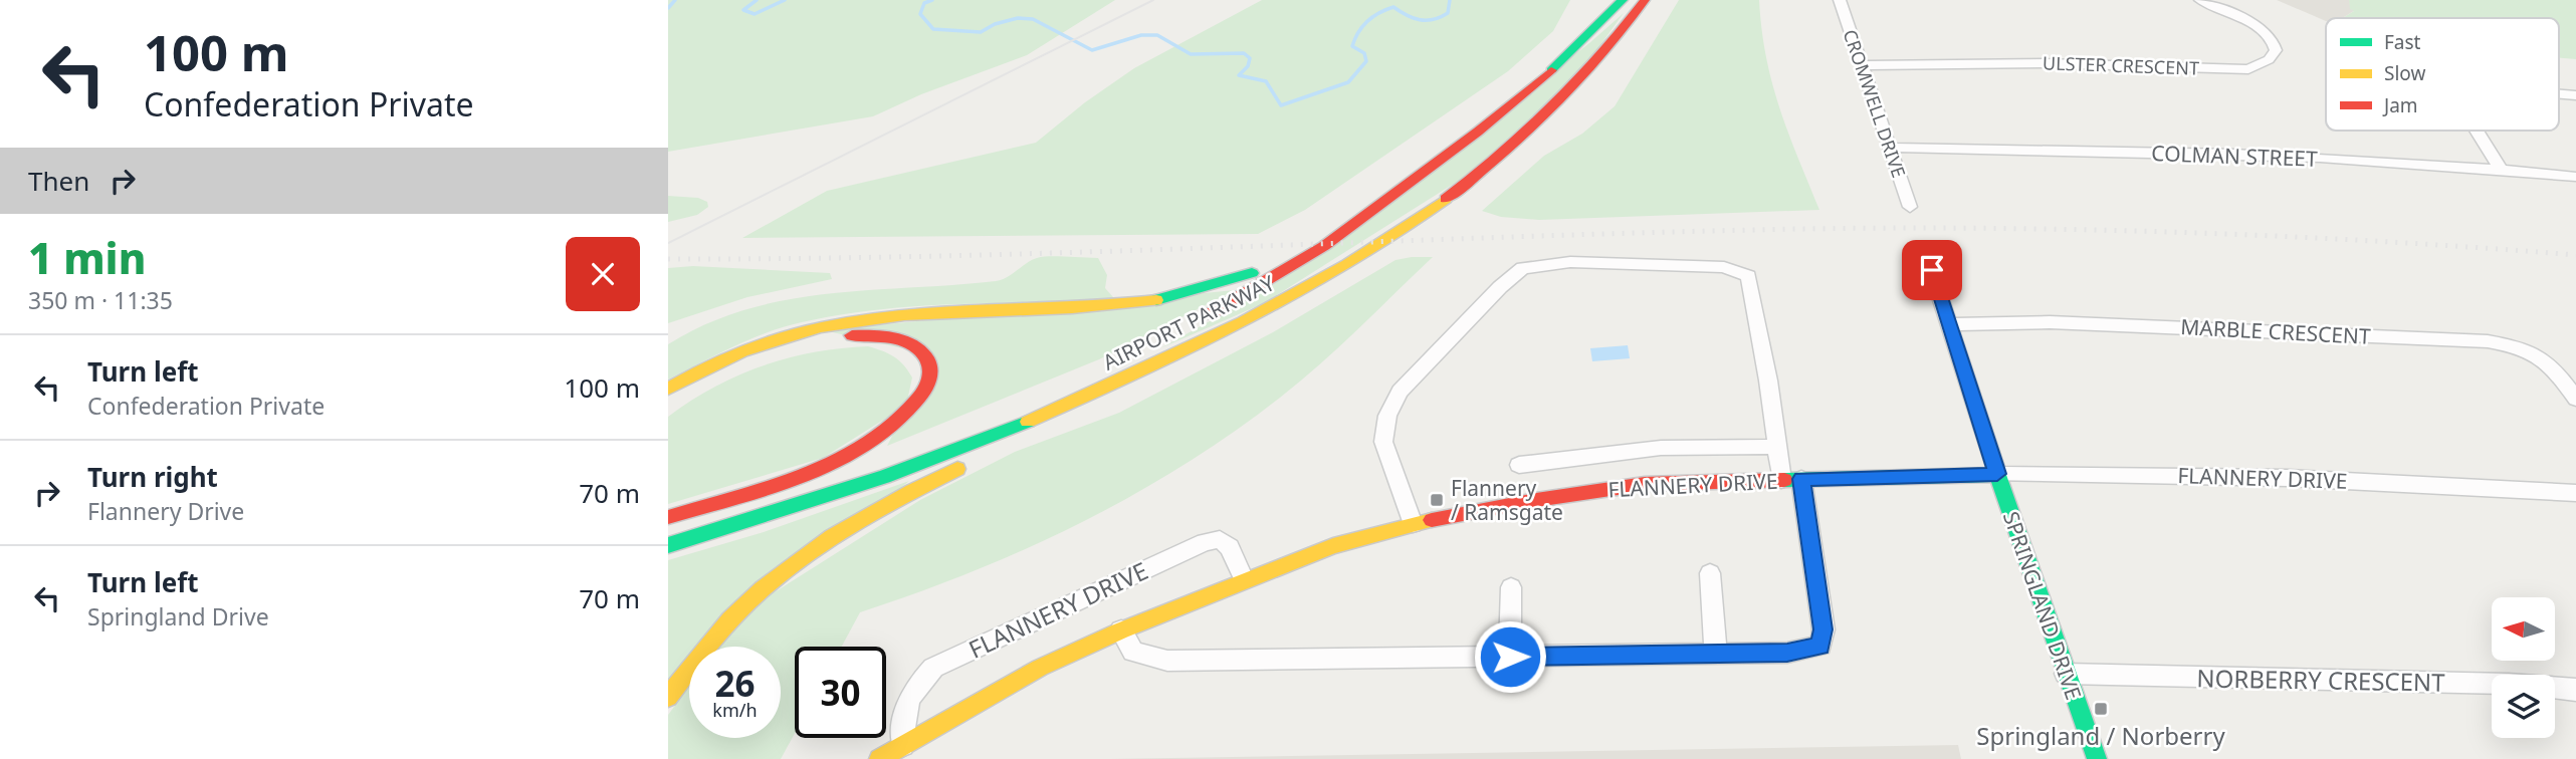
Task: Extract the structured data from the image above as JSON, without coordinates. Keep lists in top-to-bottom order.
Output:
{
  "streets": {
    "main road": ["AIRPORT PARKWAY", "FLANNERY DRIVE", "SPRINGLAND DRIVE"],
    "street": [
      "ULSTER CRESCENT",
      "CROMWELL DRIVE",
      "COLMAN STREET",
      "MARBLE CRESCENT",
      "NORBERRY CRESCENT"
    ]
  },
  "crossings": [
    ["ULSTER CRESCENT", "CROMWELL DRIVE"],
    ["CROMWELL DRIVE", "COLMAN STREET"],
    ["MARBLE CRESCENT", "SPRINGLAND DRIVE"],
    ["FLANNERY DRIVE", "SPRINGLAND DRIVE"],
    ["SPRINGLAND DRIVE", "NORBERRY CRESCENT"]
  ],
  "places": {
    "transit": ["Flannery / Ramsgate", "Springland / Norberry"]
  },
  "legend": ["Fast", "Slow", "Jam"],
  "north": "left",
  "page": {
    "turn": ["100 m", "Confederation Private"],
    "then": "Then",
    "heading": ["1 min", "350 m · 11:35"],
    "list": [
      {
        "name": "Turn left",
        "note": "Confederation Private",
        "value": "100 m"
      },
      {
        "name": "Turn right",
        "note": "Flannery Drive",
        "value": "70 m"
      },
      {
        "name": "Turn left",
        "note": "Springland Drive",
        "value": "70 m"
      }
    ],
    "speed": "26 km/h",
    "limit": "30"
  }
}
